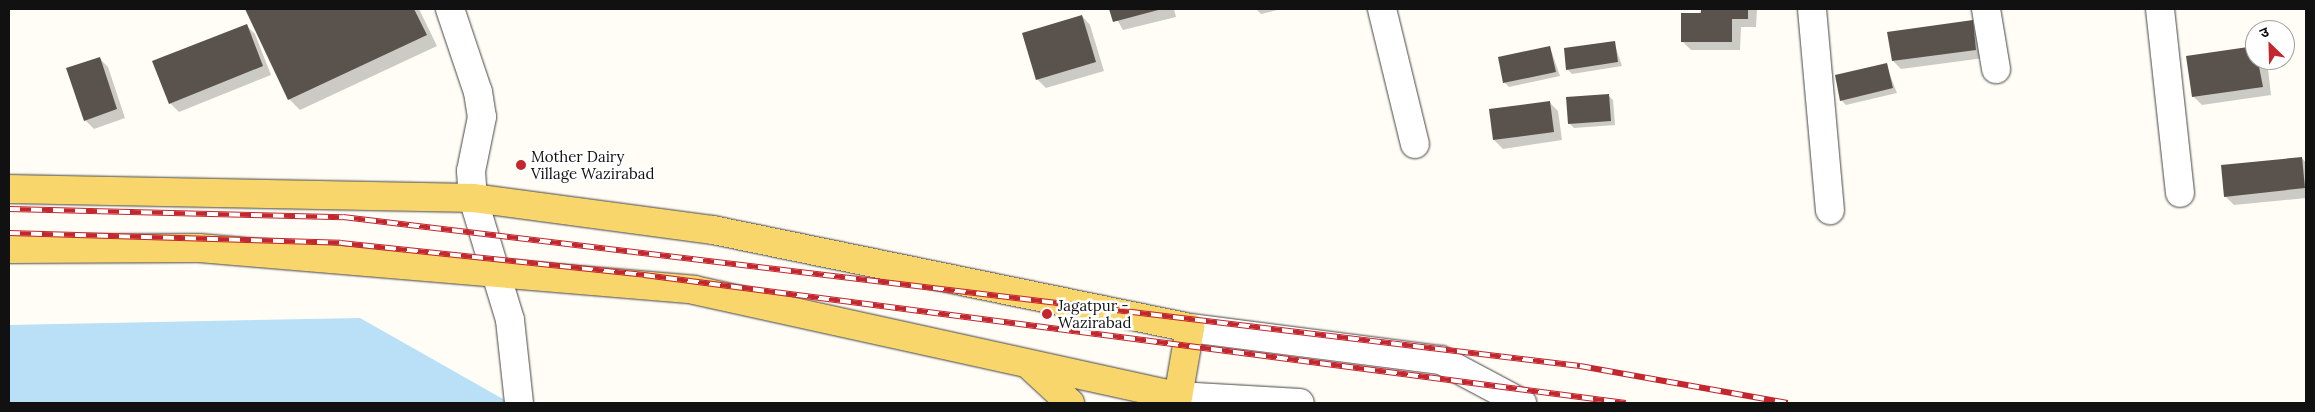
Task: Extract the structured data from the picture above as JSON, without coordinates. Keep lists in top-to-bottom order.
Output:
{
  "places": ["Mother Dairy Village Wazirabad", "Jagatpur - Wazirabad"],
  "north": "top left"
}
